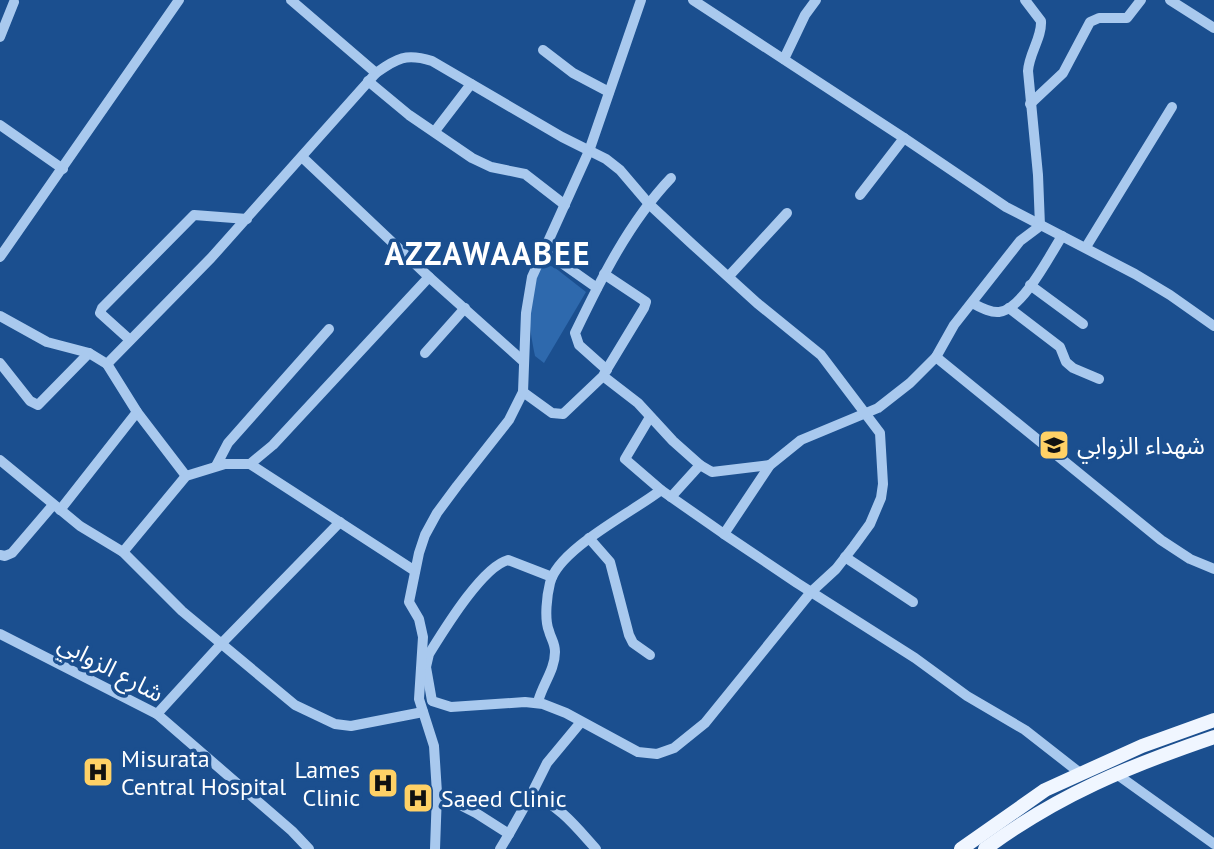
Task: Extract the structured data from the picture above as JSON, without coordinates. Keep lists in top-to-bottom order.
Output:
{
  "streets": {
    "street": ["شارع الزوابي"]
  },
  "districts": ["AZZAWAABEE"],
  "places": {
    "school or university": ["شهداء الزوابي"],
    "hospital": ["Misurata Central Hospital", "Lames Clinic", "Saeed Clinic"]
  }
}
